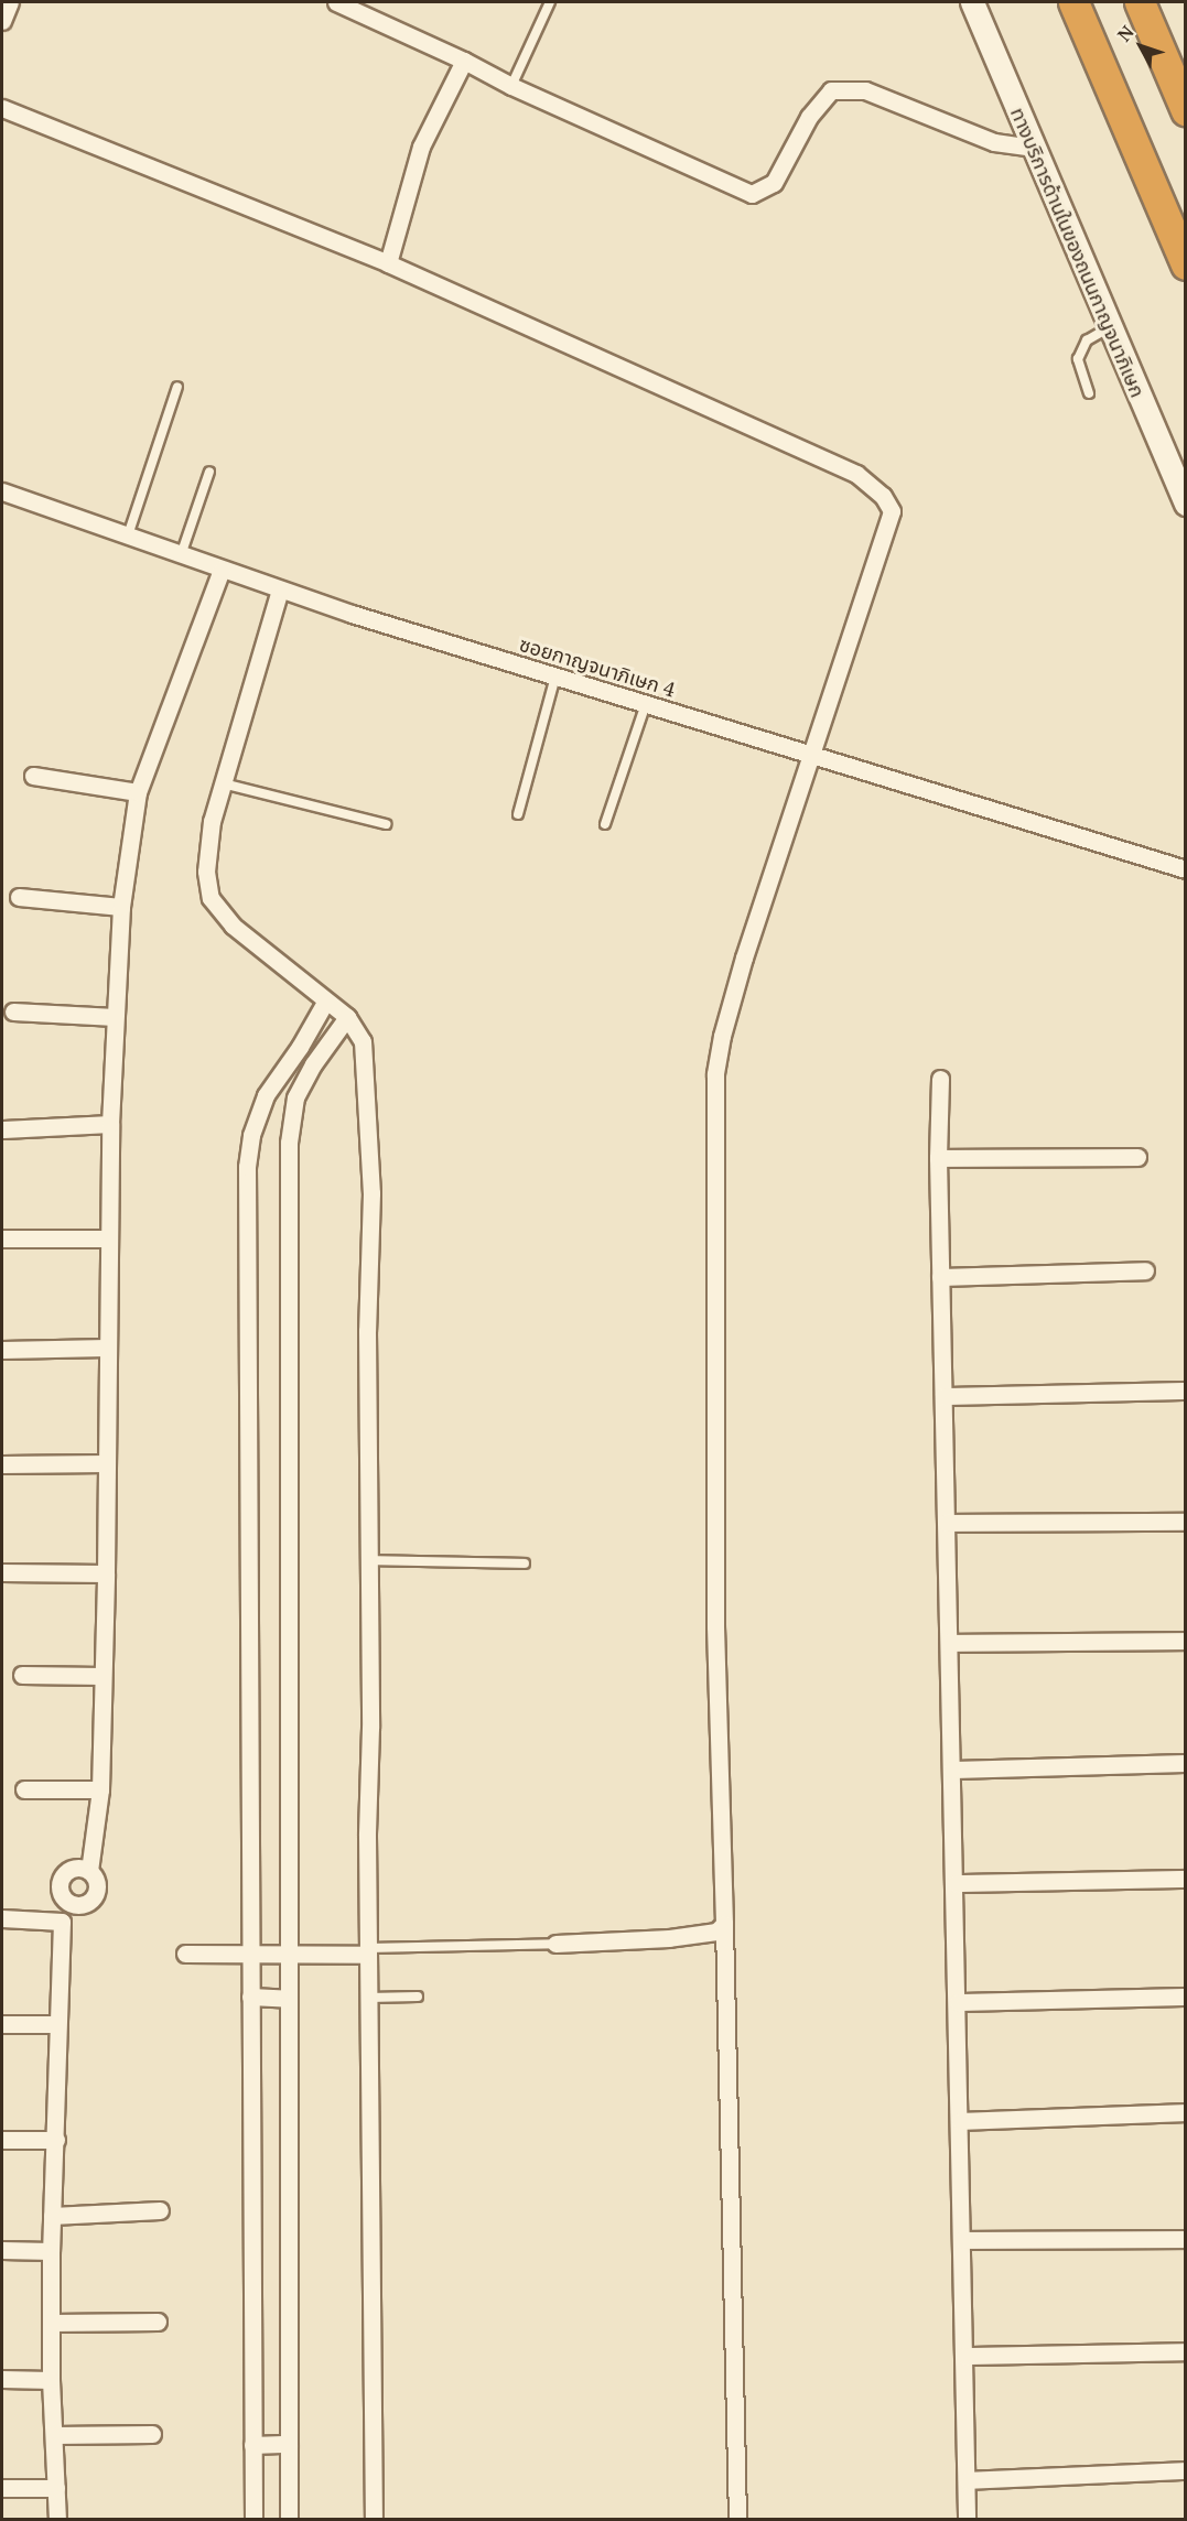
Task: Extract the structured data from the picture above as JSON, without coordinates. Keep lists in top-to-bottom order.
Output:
{
  "streets": {
    "main road": ["ทางบริการด้านในของถนนกาญจนาภิเษก"],
    "street": ["ซอยกาญจนาภิเษก 4"]
  },
  "north": "top left"
}
